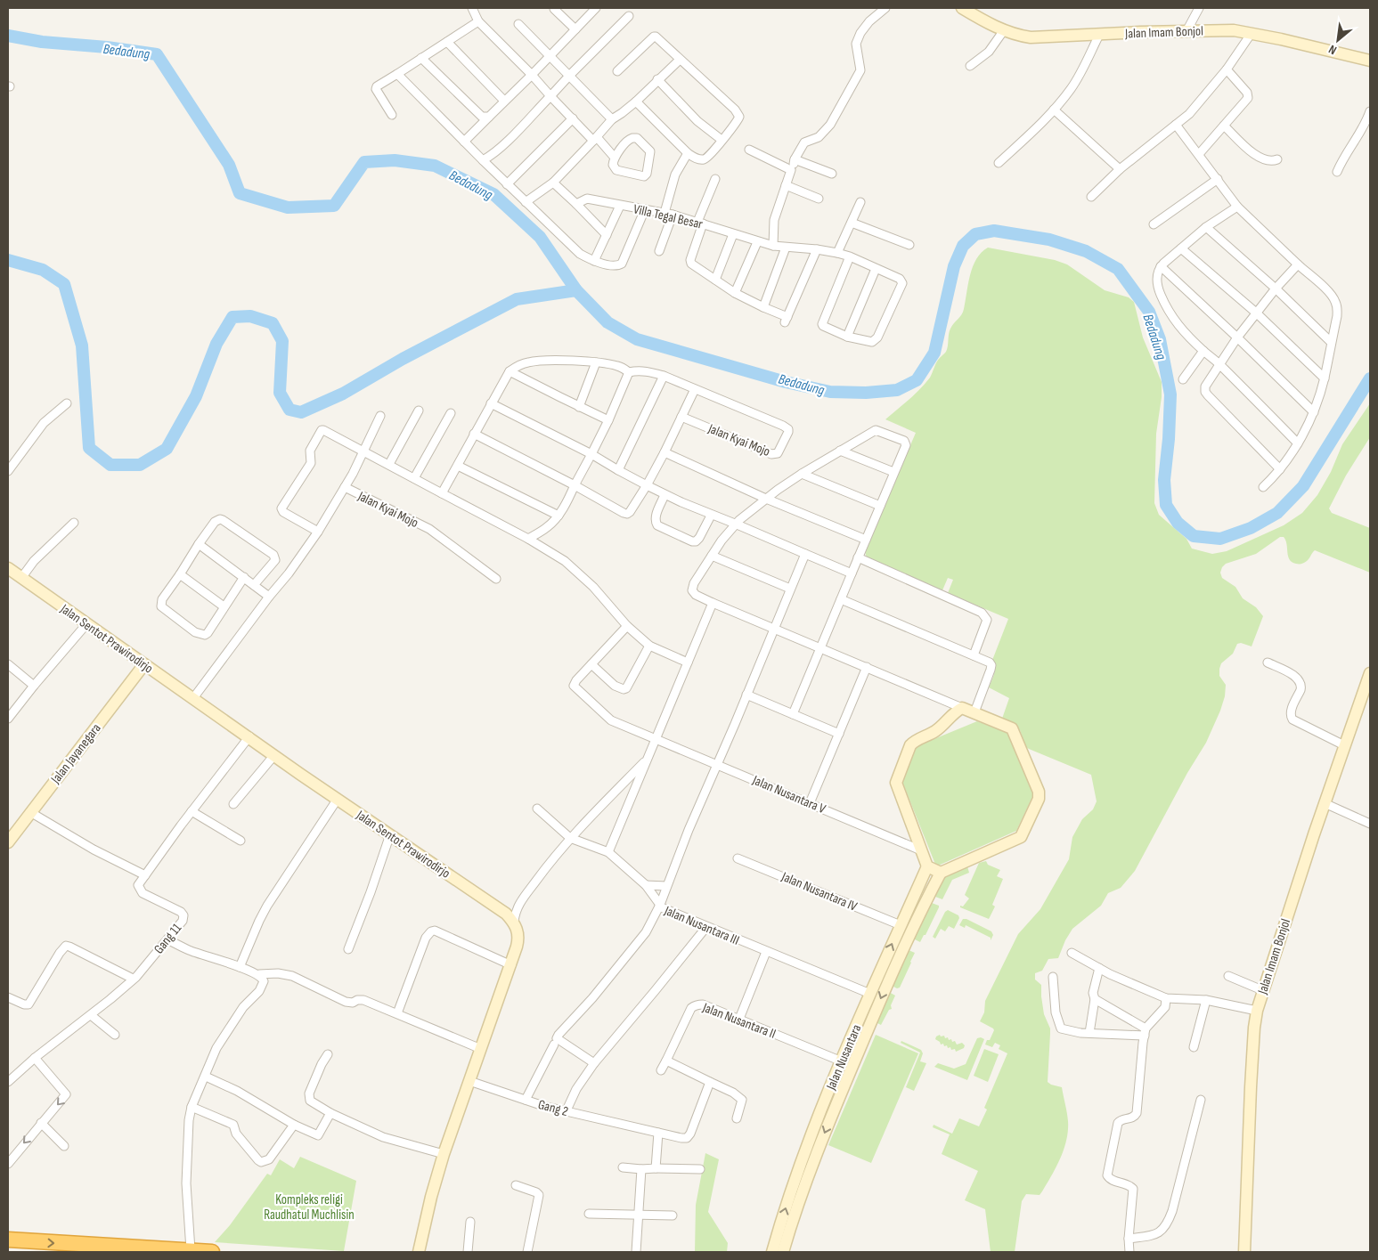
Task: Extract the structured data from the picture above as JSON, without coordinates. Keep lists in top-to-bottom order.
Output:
{
  "streets": {
    "street": [
      "Jalan Imam Bonjol",
      "Villa Tegal Besar",
      "Jalan Kyai Mojo",
      "Jalan Sentot Prawirodirjo",
      "Jalan Jayanegara",
      "Jalan Nusantara V",
      "Jalan Nusantara IV",
      "Jalan Nusantara III",
      "Gang 11",
      "Jalan Nusantara II",
      "Jalan Nusantara",
      "Gang 2"
    ]
  },
  "crossings": [
    ["Jalan Kyai Mojo", "Jalan Sentot Prawirodirjo"],
    ["Jalan Sentot Prawirodirjo", "Jalan Jayanegara"],
    ["Jalan Nusantara V", "Jalan Nusantara"],
    ["Jalan Nusantara IV", "Jalan Nusantara"],
    ["Jalan Nusantara III", "Jalan Nusantara"],
    ["Jalan Nusantara II", "Jalan Nusantara"]
  ],
  "water": ["Bedadung"],
  "parks": ["Kompleks religi Raudhatul Muchlisin"],
  "north": "bottom left"
}
